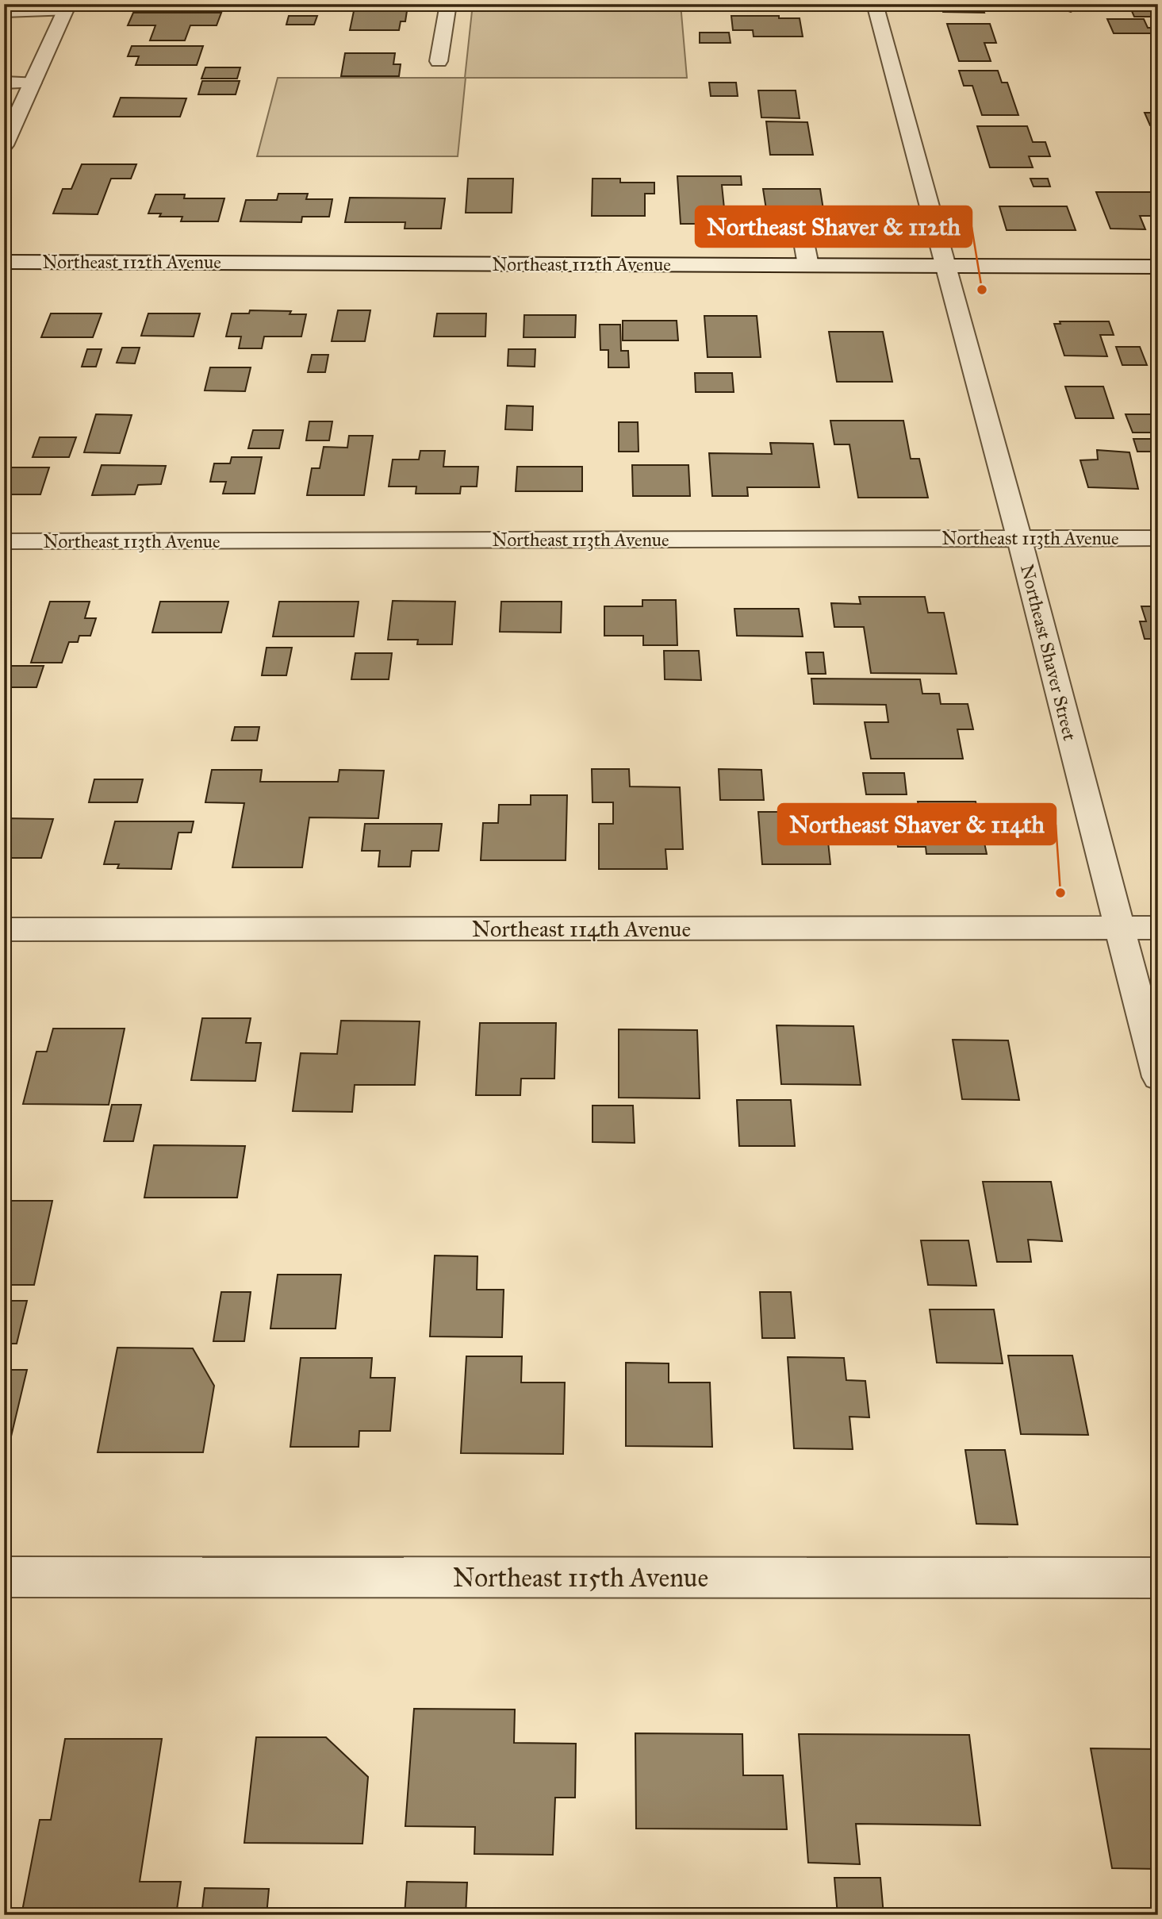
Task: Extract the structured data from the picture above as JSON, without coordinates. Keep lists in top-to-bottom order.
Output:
{
  "streets": {
    "street": [
      "Northeast 112th Avenue",
      "Northeast 113th Avenue",
      "Northeast Shaver Street",
      "Northeast 114th Avenue",
      "Northeast 115th Avenue"
    ]
  },
  "crossings": [
    ["Northeast 112th Avenue", "Northeast Shaver Street"],
    ["Northeast 113th Avenue", "Northeast Shaver Street"],
    ["Northeast Shaver Street", "Northeast 114th Avenue"]
  ],
  "places": ["Northeast Shaver & 112th", "Northeast Shaver & 114th"]
}
